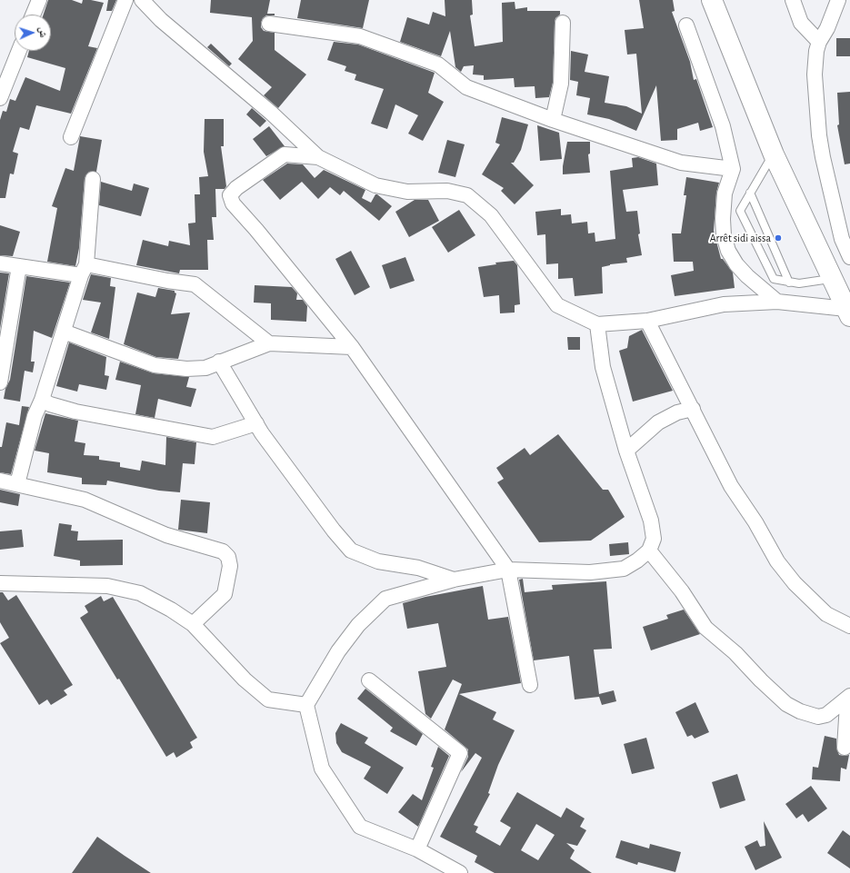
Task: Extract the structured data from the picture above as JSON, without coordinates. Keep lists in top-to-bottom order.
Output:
{
  "places": ["Arrêt sidi aissa"],
  "north": "right"
}
